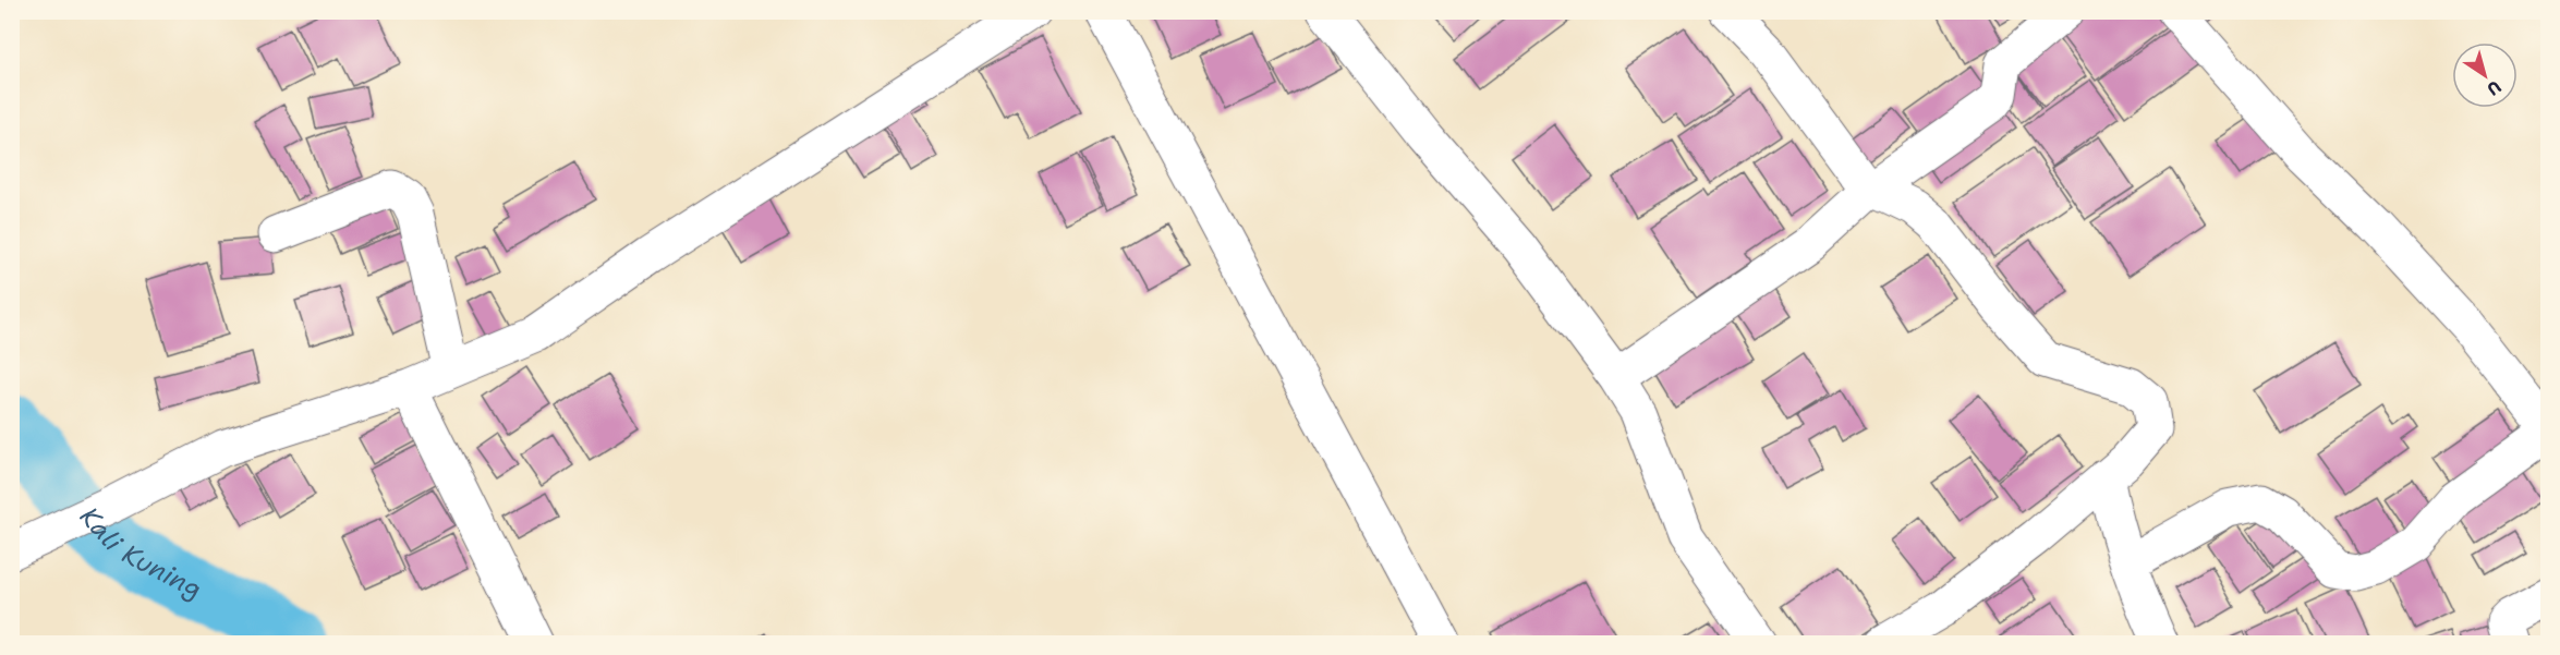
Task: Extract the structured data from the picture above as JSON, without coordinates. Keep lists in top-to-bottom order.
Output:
{
  "water": ["Kali Kuning"],
  "north": "bottom right"
}
